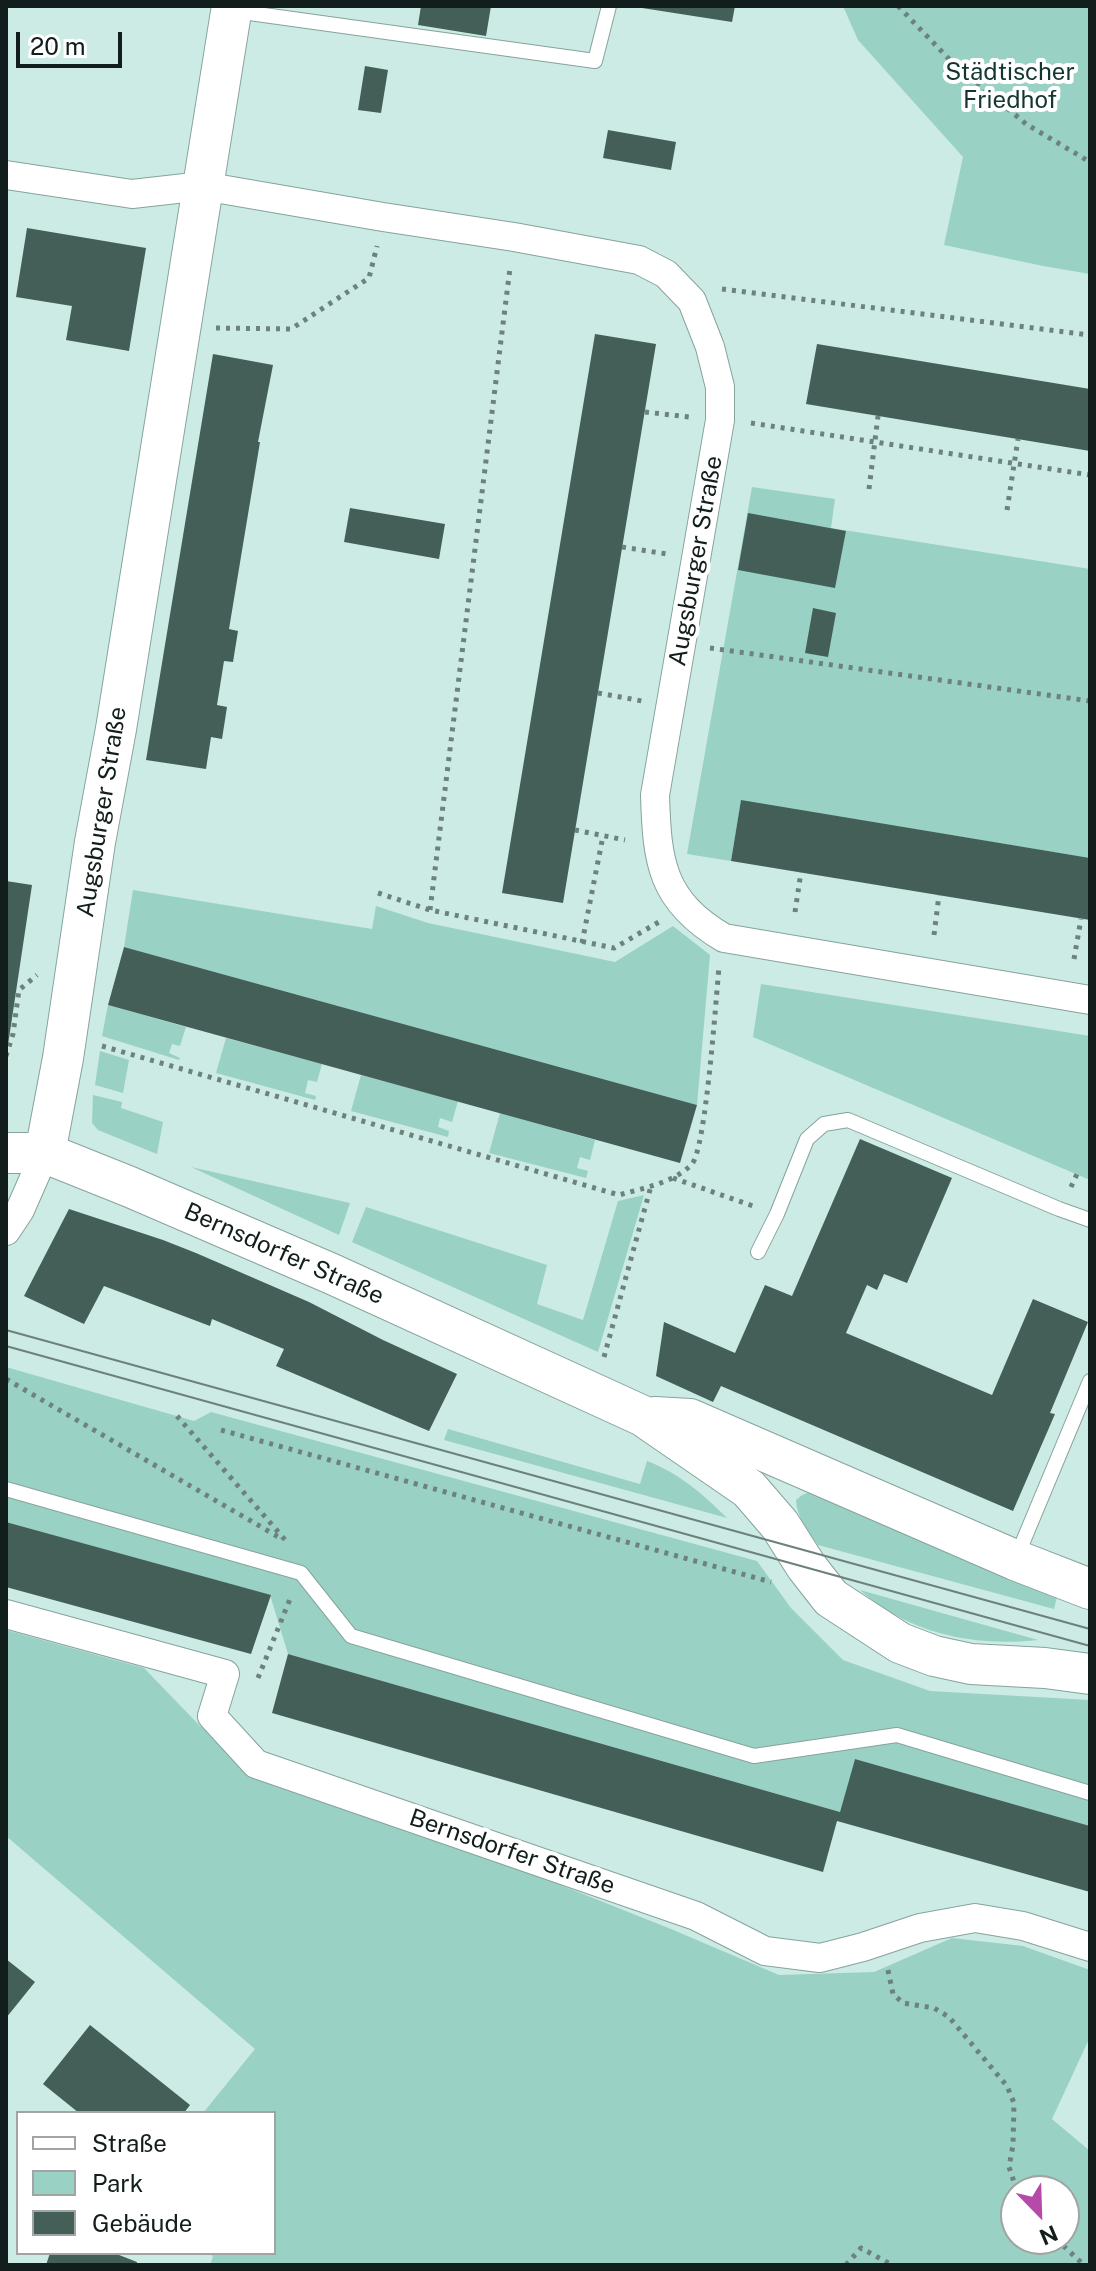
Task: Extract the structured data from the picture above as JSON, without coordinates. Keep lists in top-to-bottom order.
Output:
{
  "streets": {
    "street": ["Augsburger Straße", "Bernsdorfer Straße"]
  },
  "crossings": [
    ["Augsburger Straße", "Bernsdorfer Straße"]
  ],
  "parks": ["Städtischer Friedhof"],
  "legend": ["Straße", "Park", "Gebäude"],
  "scale_bar": "20 m",
  "north": "bottom right"
}
